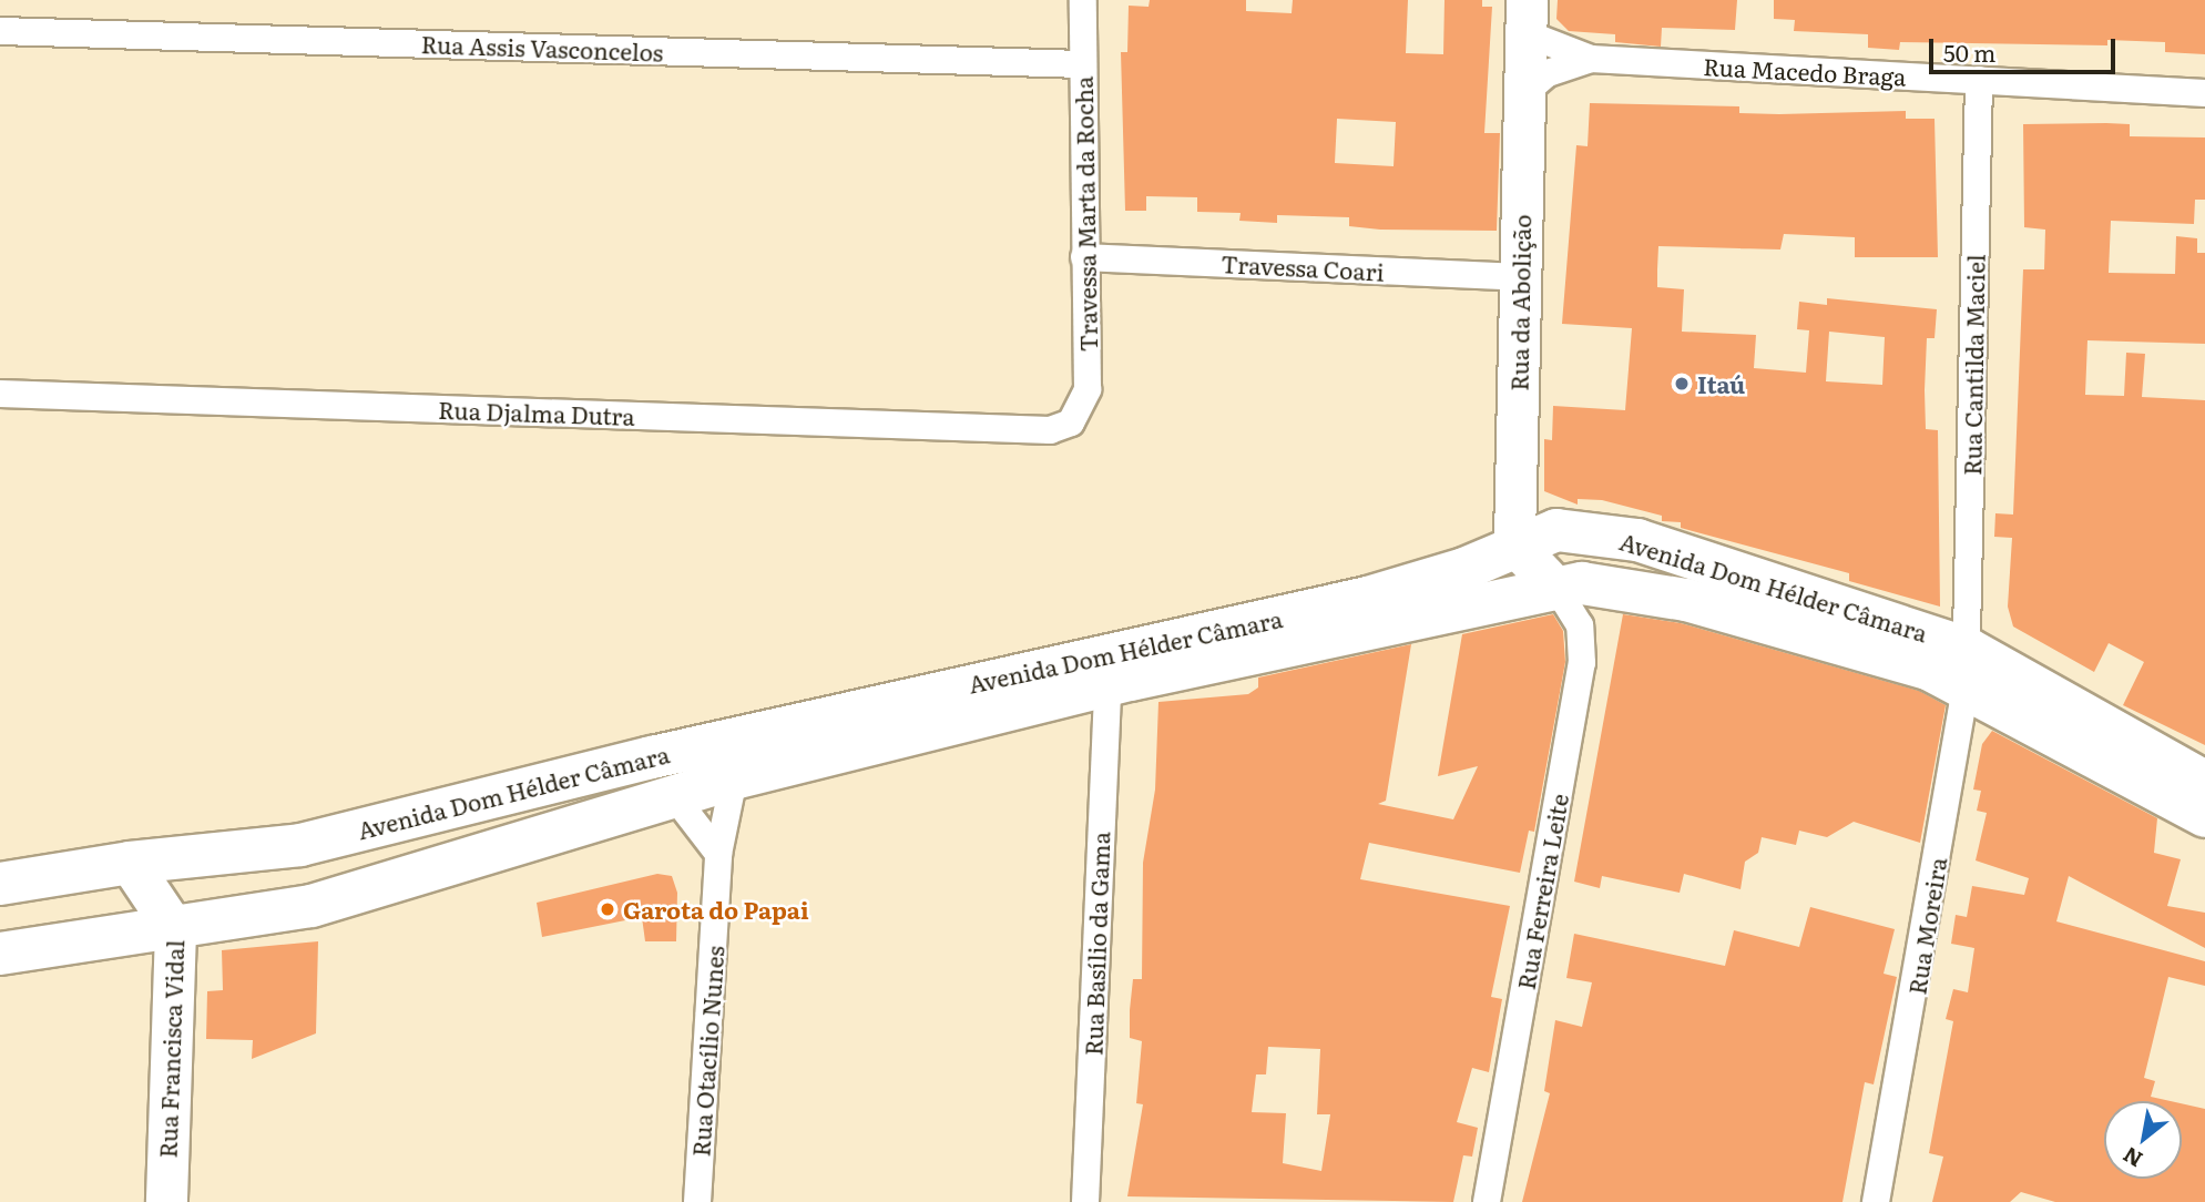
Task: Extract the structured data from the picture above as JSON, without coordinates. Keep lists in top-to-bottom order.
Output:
{
  "streets": {
    "main road": ["Avenida Dom Hélder Câmara"],
    "street": [
      "Rua Assis Vasconcelos",
      "Rua Macedo Braga",
      "Travessa Marta da Rocha",
      "Travessa Coari",
      "Rua da Abolição",
      "Rua Cantilda Maciel",
      "Rua Djalma Dutra",
      "Rua Ferreira Leite",
      "Rua Moreira",
      "Rua Basílio da Gama",
      "Rua Francisca Vidal",
      "Rua Otacílio Nunes"
    ]
  },
  "crossings": [
    ["Rua Assis Vasconcelos", "Travessa Marta da Rocha"],
    ["Rua Macedo Braga", "Rua da Abolição"],
    ["Rua Macedo Braga", "Rua Cantilda Maciel"],
    ["Travessa Marta da Rocha", "Travessa Coari"],
    ["Travessa Marta da Rocha", "Rua Djalma Dutra"],
    ["Travessa Coari", "Rua da Abolição"],
    ["Rua da Abolição", "Avenida Dom Hélder Câmara"],
    ["Rua Cantilda Maciel", "Avenida Dom Hélder Câmara"],
    ["Rua Cantilda Maciel", "Rua Moreira"],
    ["Avenida Dom Hélder Câmara", "Rua Ferreira Leite"],
    ["Avenida Dom Hélder Câmara", "Rua Moreira"],
    ["Avenida Dom Hélder Câmara", "Rua Basílio da Gama"],
    ["Avenida Dom Hélder Câmara", "Rua Francisca Vidal"],
    ["Avenida Dom Hélder Câmara", "Rua Otacílio Nunes"]
  ],
  "places": ["Itaú", "Garota do Papai"],
  "scale_bar": "50 m",
  "north": "bottom left"
}
